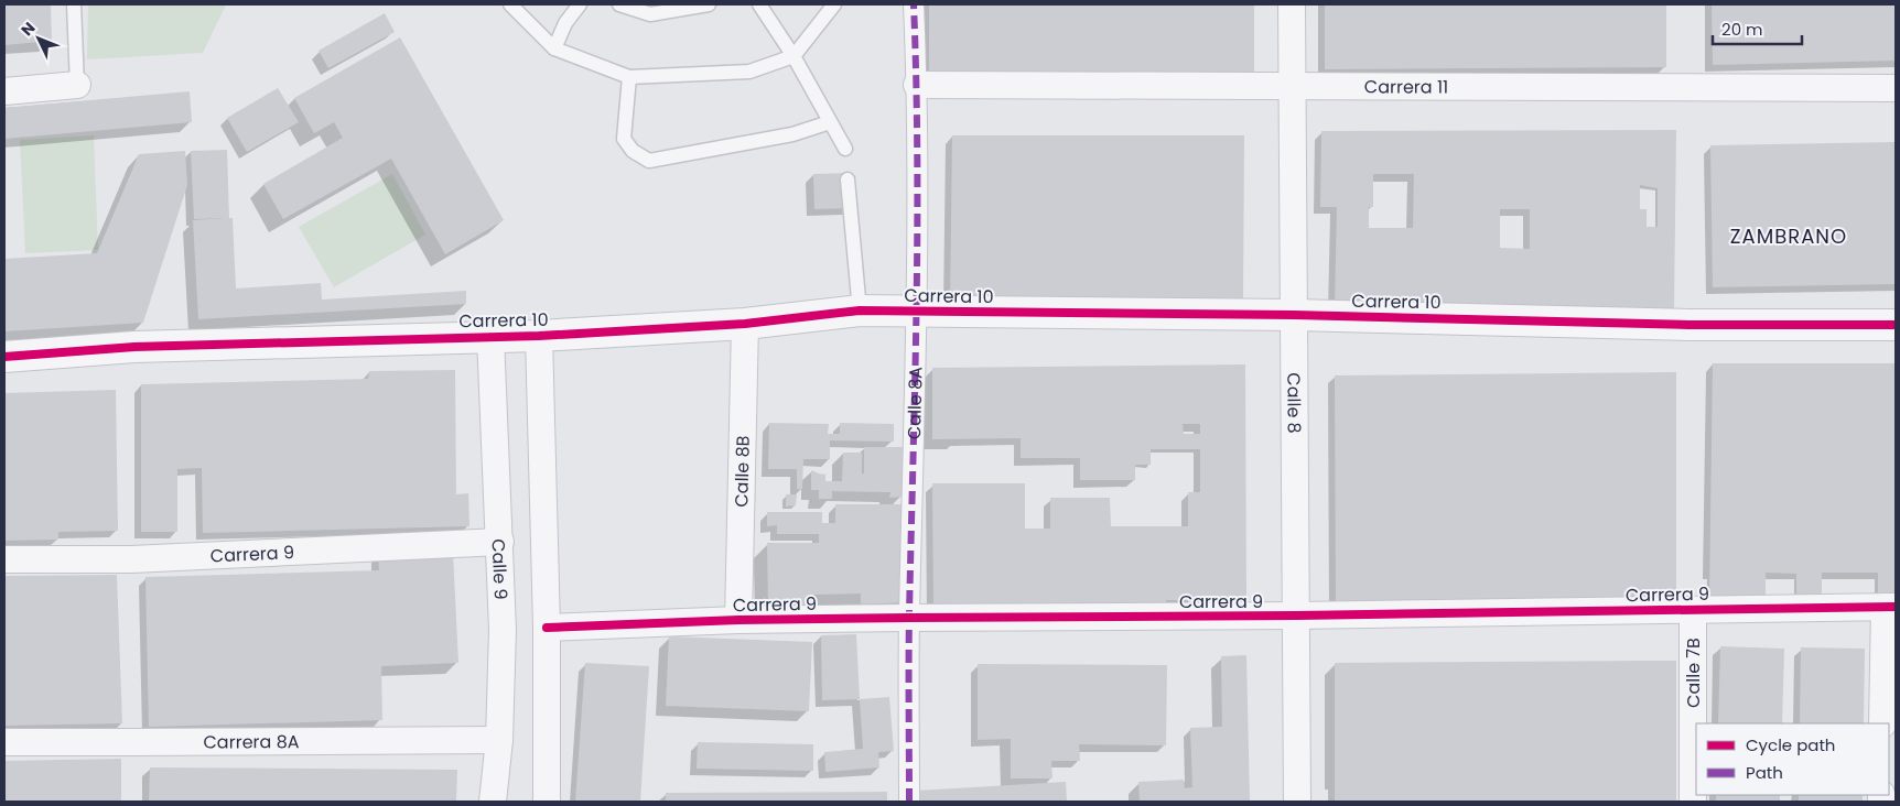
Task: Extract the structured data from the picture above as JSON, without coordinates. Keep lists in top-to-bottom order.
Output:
{
  "streets": {
    "street": [
      "Carrera 11",
      "Carrera 10",
      "Calle 8A",
      "Calle 8",
      "Calle 8B",
      "Carrera 9",
      "Calle 9",
      "Calle 7B",
      "Carrera 8A"
    ]
  },
  "crossings": [
    ["Carrera 11", "Calle 8A"],
    ["Carrera 11", "Calle 8"],
    ["Carrera 10", "Calle 8A"],
    ["Carrera 10", "Calle 8"],
    ["Carrera 10", "Calle 8B"],
    ["Carrera 10", "Calle 9"],
    ["Calle 8A", "Carrera 9"],
    ["Calle 8", "Carrera 9"],
    ["Calle 8B", "Carrera 9"],
    ["Carrera 9", "Calle 9"],
    ["Carrera 9", "Calle 7B"],
    ["Calle 9", "Carrera 8A"]
  ],
  "districts": ["ZAMBRANO"],
  "legend": ["Cycle path", "Path"],
  "scale_bar": "20 m",
  "north": "top left"
}
